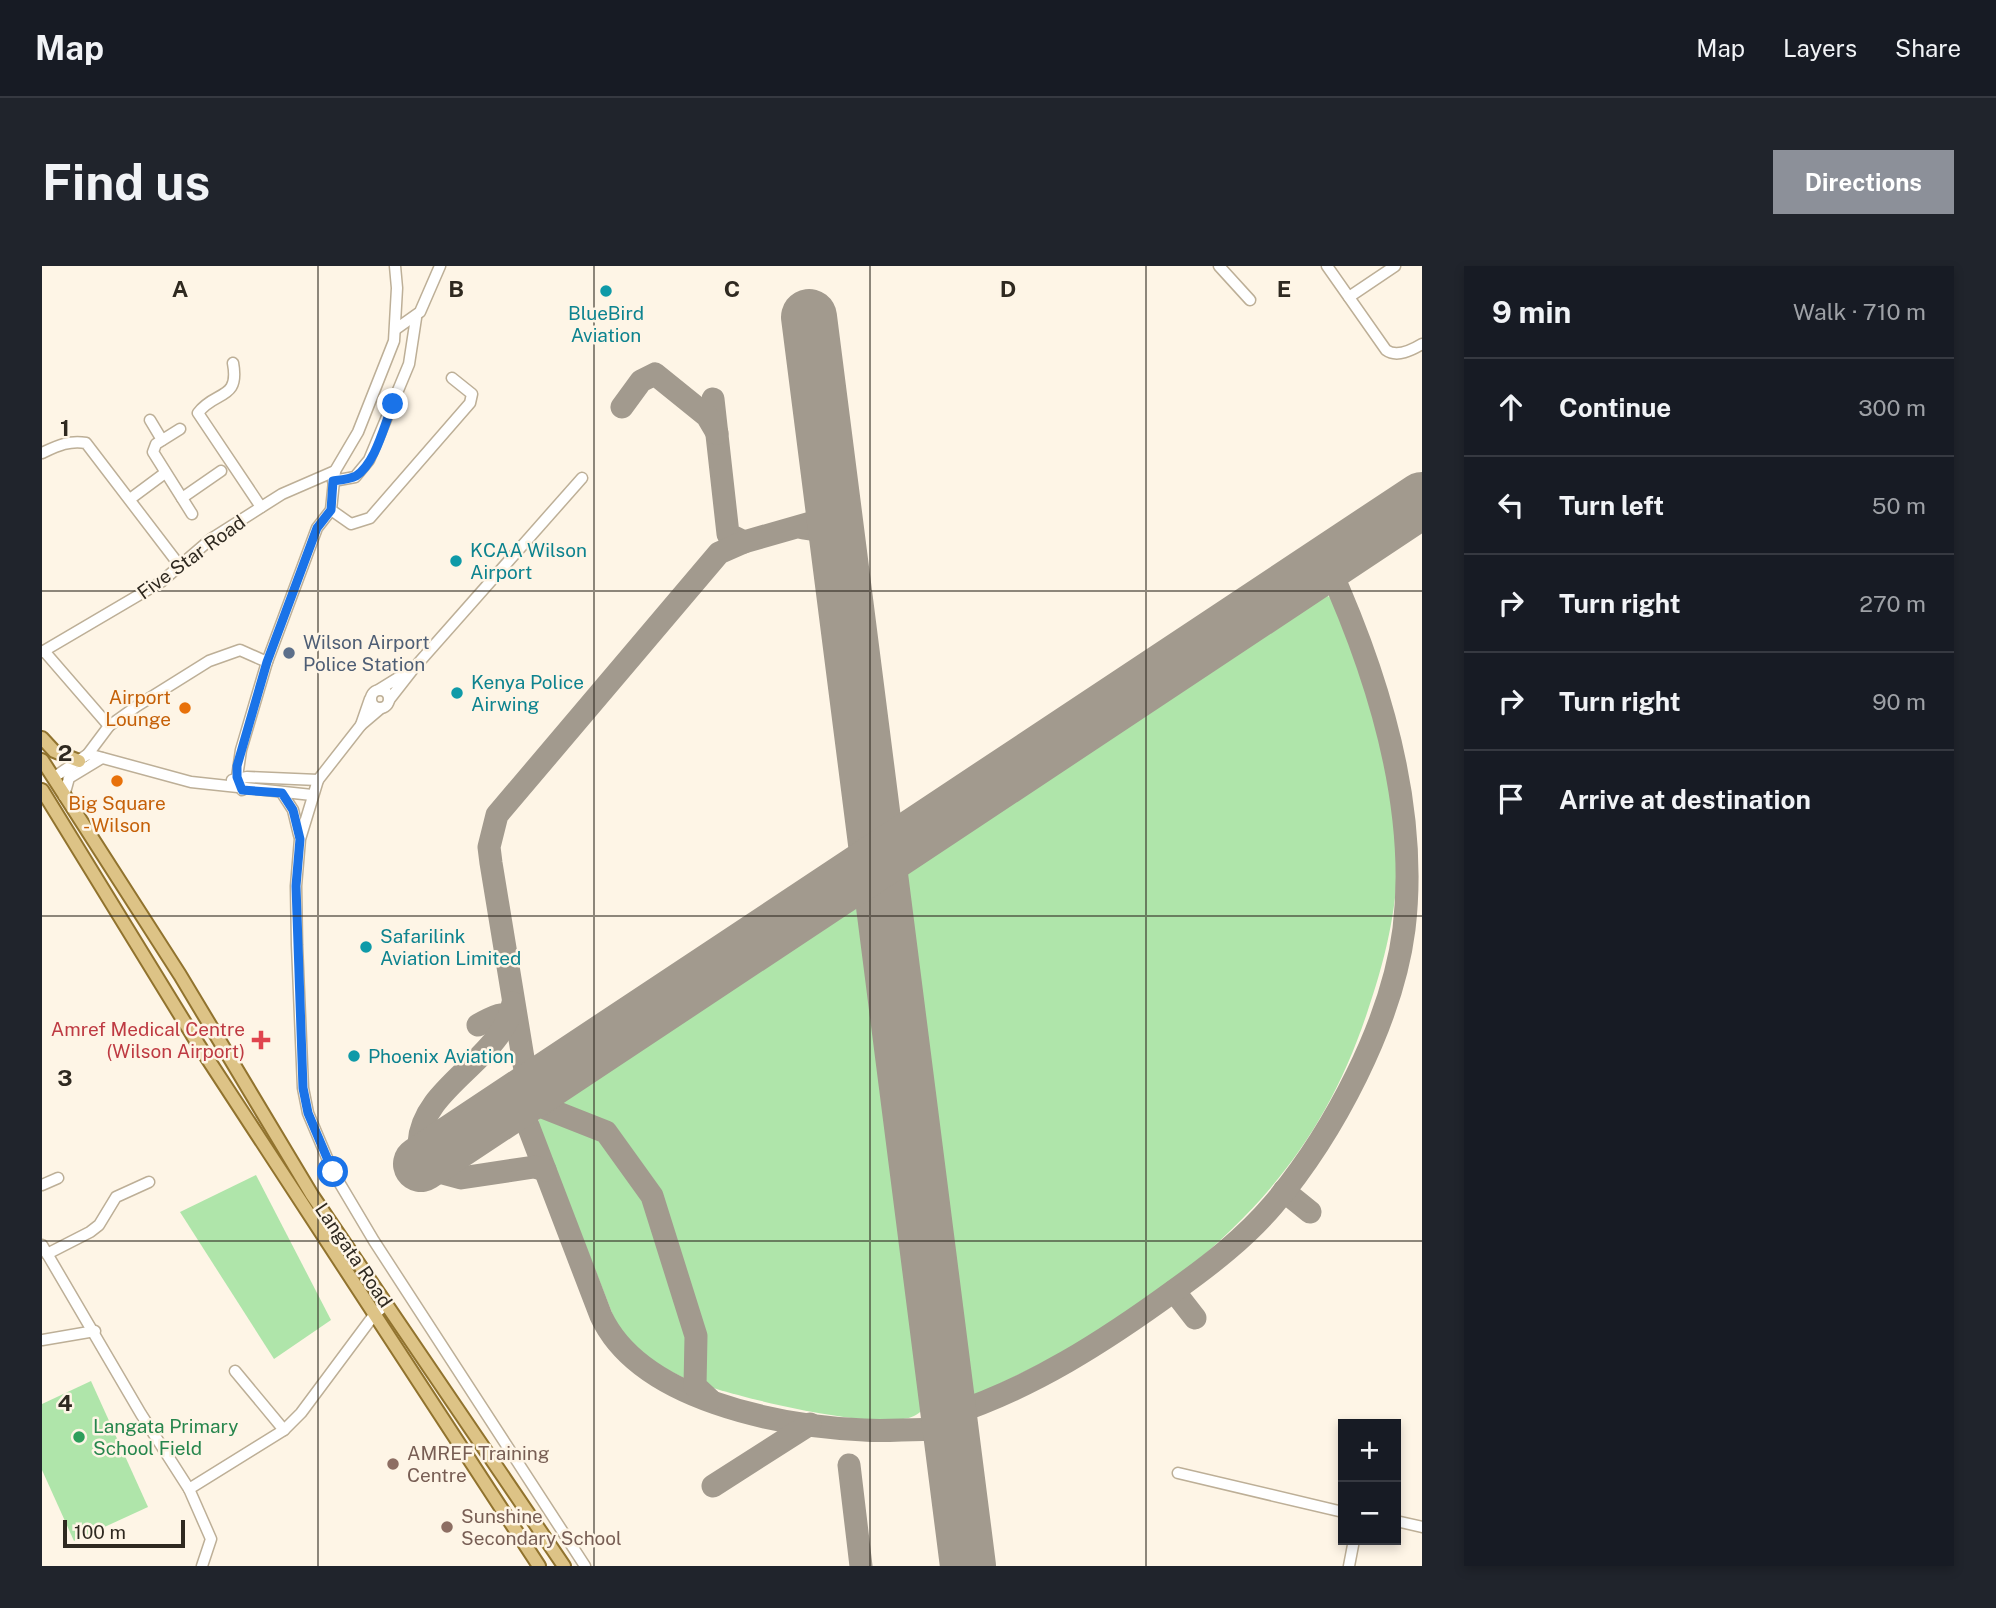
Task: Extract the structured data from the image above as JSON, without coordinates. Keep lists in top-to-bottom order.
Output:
{
  "streets": {
    "main road": ["Langata Road"],
    "street": ["Five Star Road"]
  },
  "places": {
    "other": [
      "BlueBird Aviation",
      "KCAA Wilson Airport",
      "Wilson Airport Police Station",
      "Kenya Police Airwing",
      "Airport Lounge",
      "Big Square - Wilson",
      "Safarilink Aviation Limited",
      "Phoenix Aviation",
      "Langata Primary School Field",
      "AMREF Training Centre",
      "Sunshine Secondary School"
    ],
    "health": ["Amref Medical Centre (Wilson Airport)"]
  },
  "scale_bar": "100 m",
  "page": {
    "header": "Map",
    "nav": ["Map", "Layers", "Share"],
    "buttons": "Directions",
    "title": "Find us",
    "heading": ["9 min", "Walk · 710 m"],
    "list": [
      ["Continue", "300 m"],
      ["Turn left", "50 m"],
      ["Turn right", "270 m"],
      ["Turn right", "90 m"],
      "Arrive at destination"
    ],
    "map_buttons": ["+", "−"],
    "scale": "100 m"
  },
  "grid": {
    "columns": [
      "A",
      "B",
      "C",
      "D",
      "E"
    ],
    "rows": [
      "1",
      "2",
      "3",
      "4"
    ]
  }
}
